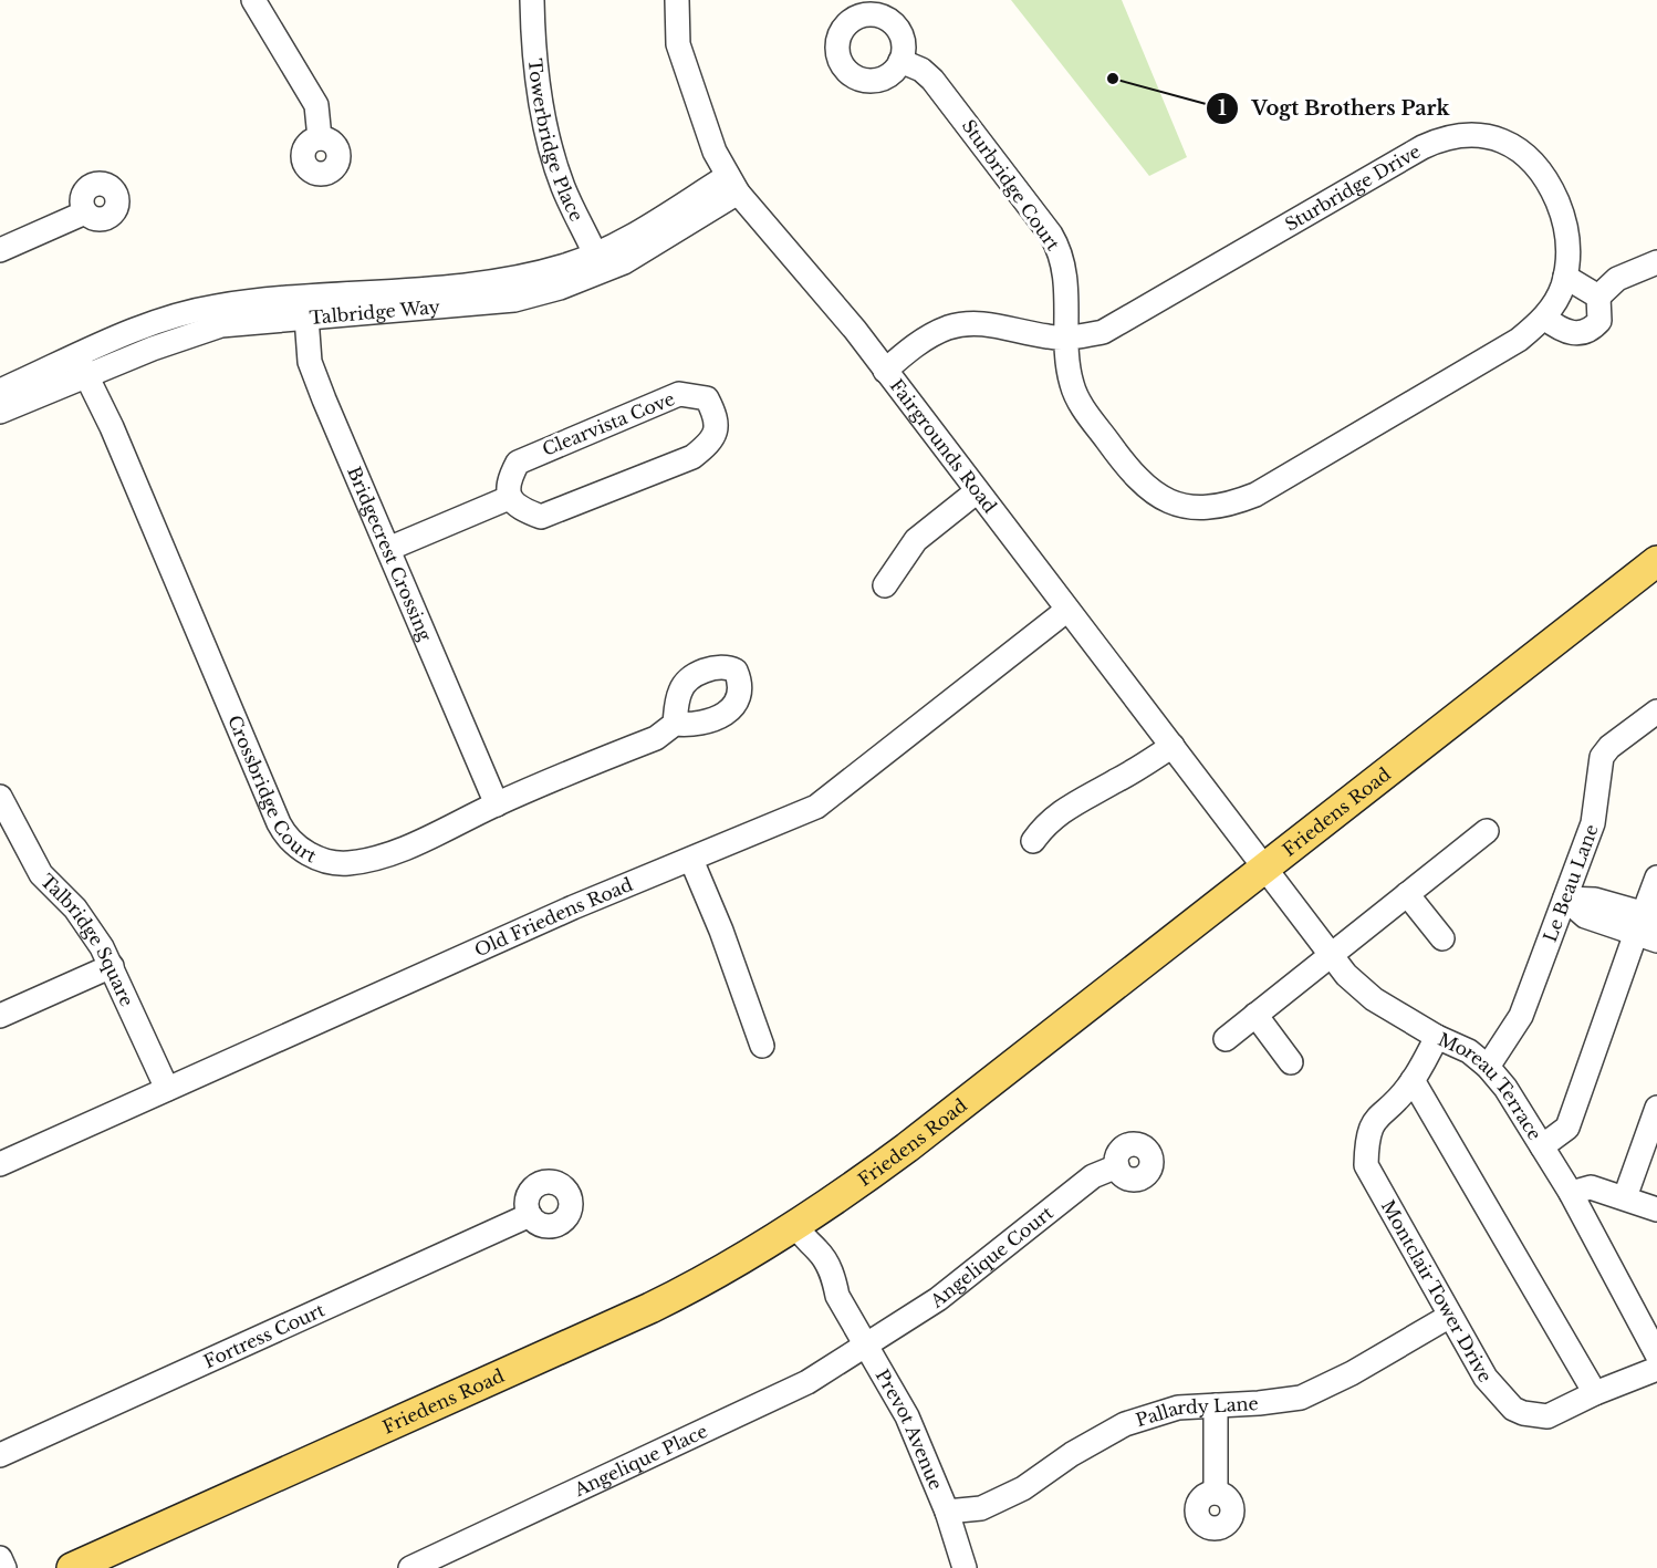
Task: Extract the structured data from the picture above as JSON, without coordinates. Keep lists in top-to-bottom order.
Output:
{
  "streets": {
    "main road": ["Friedens Road"],
    "street": [
      "Towerbridge Place",
      "Sturbridge Court",
      "Sturbridge Drive",
      "Talbridge Way",
      "Clearvista Cove",
      "Fairgrounds Road",
      "Bridgecrest Crossing",
      "Crossbridge Court",
      "Le Beau Lane",
      "Old Friedens Road",
      "Talbridge Square",
      "Moreau Terrace",
      "Angelique Court",
      "Montclair Tower Drive",
      "Fortress Court",
      "Pallardy Lane",
      "Prevot Avenue",
      "Angelique Place"
    ]
  },
  "crossings": [
    ["Towerbridge Place", "Talbridge Way"],
    ["Sturbridge Court", "Sturbridge Drive"],
    ["Sturbridge Drive", "Fairgrounds Road"],
    ["Talbridge Way", "Fairgrounds Road"],
    ["Talbridge Way", "Bridgecrest Crossing"],
    ["Talbridge Way", "Crossbridge Court"],
    ["Fairgrounds Road", "Friedens Road"],
    ["Fairgrounds Road", "Old Friedens Road"],
    ["Fairgrounds Road", "Moreau Terrace"],
    ["Bridgecrest Crossing", "Crossbridge Court"],
    ["Friedens Road", "Moreau Terrace"],
    ["Friedens Road", "Prevot Avenue"],
    ["Le Beau Lane", "Moreau Terrace"],
    ["Old Friedens Road", "Talbridge Square"],
    ["Moreau Terrace", "Montclair Tower Drive"],
    ["Angelique Court", "Prevot Avenue"],
    ["Angelique Court", "Angelique Place"],
    ["Montclair Tower Drive", "Pallardy Lane"],
    ["Pallardy Lane", "Prevot Avenue"],
    ["Prevot Avenue", "Angelique Place"]
  ],
  "places": ["Vogt Brothers Park"]
}
